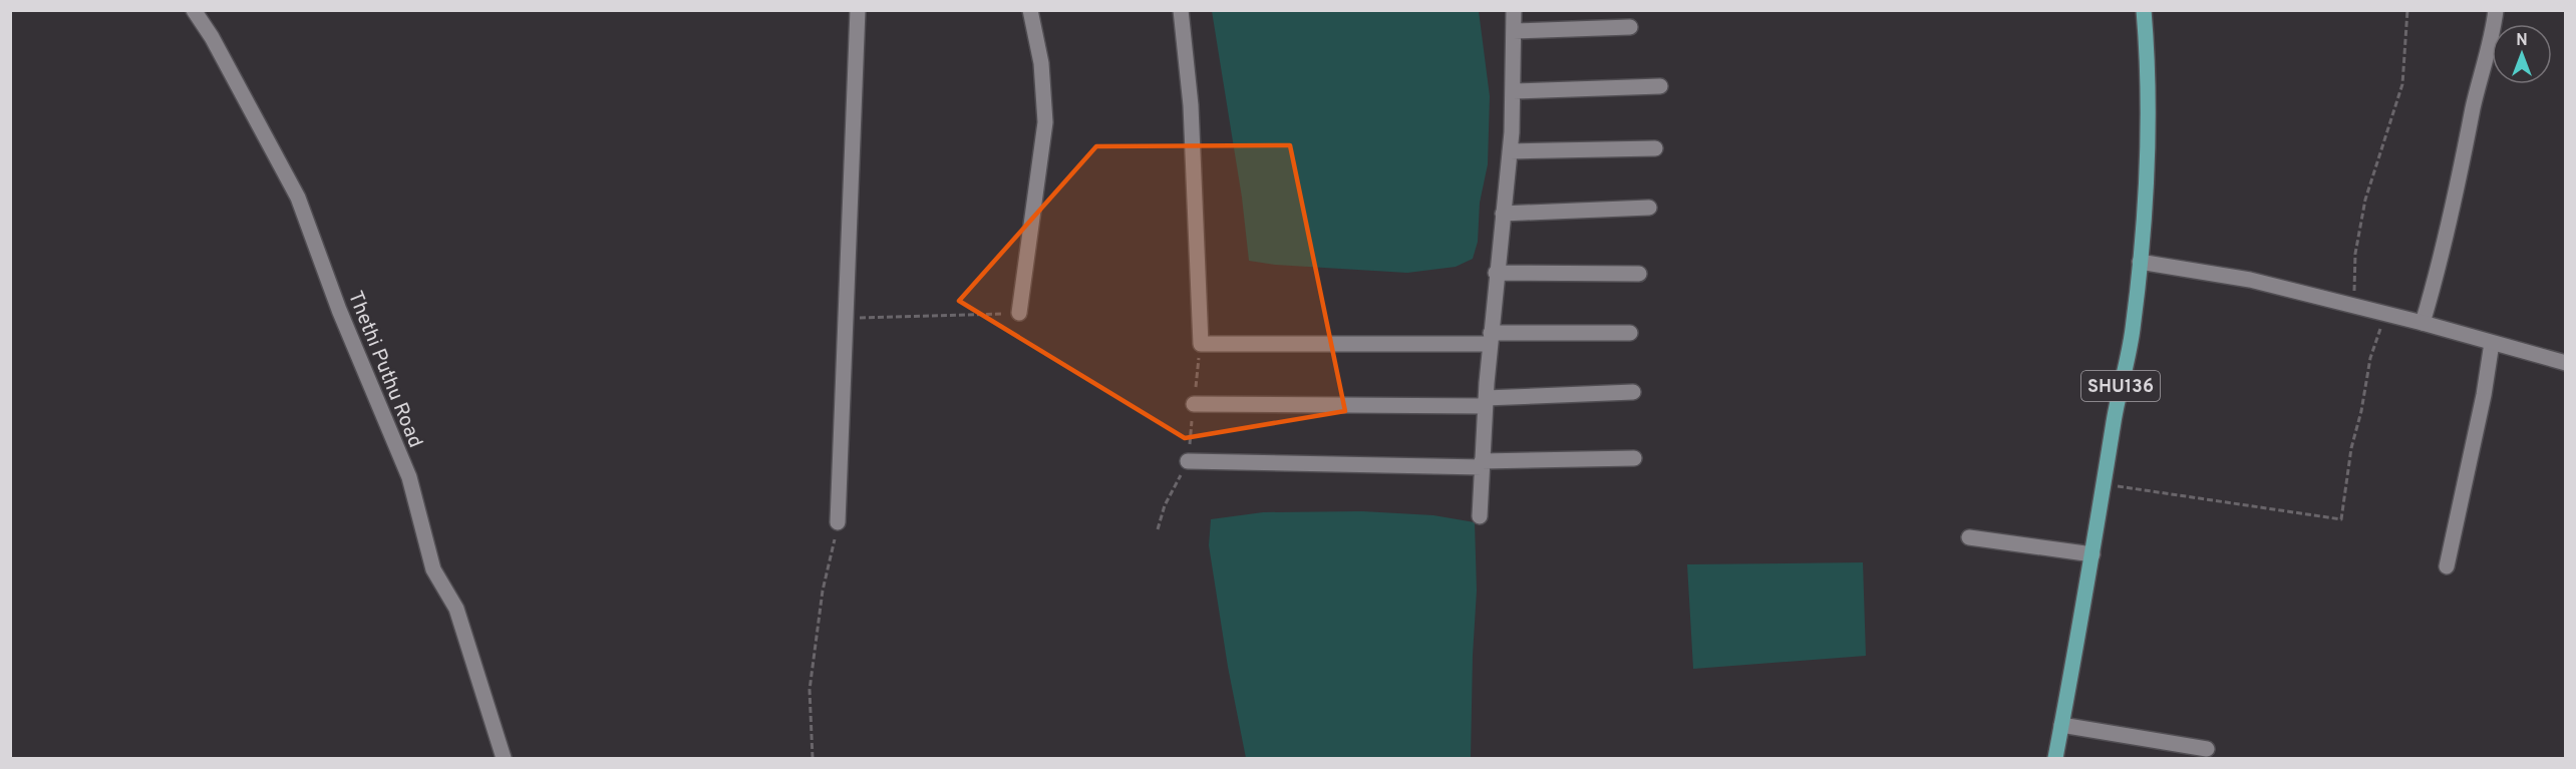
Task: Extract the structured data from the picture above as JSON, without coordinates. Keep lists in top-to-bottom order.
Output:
{
  "streets": {
    "main road": ["SHU136"],
    "street": ["Thethi Puthu Road"]
  },
  "north": "top"
}
